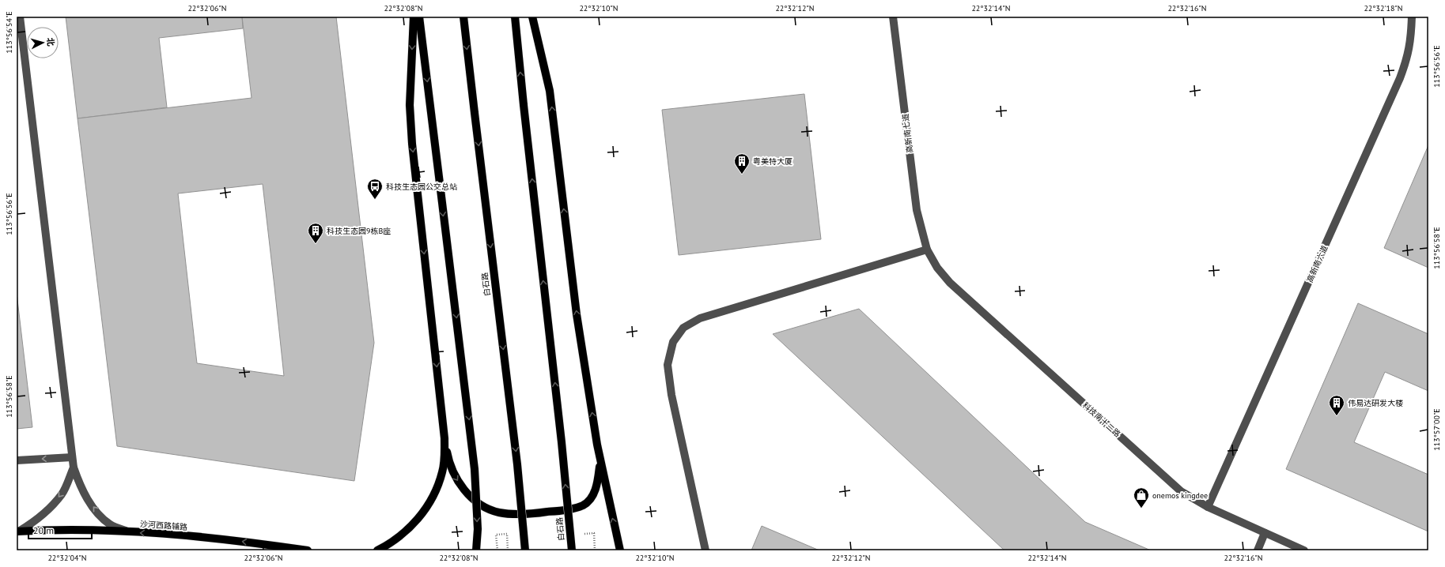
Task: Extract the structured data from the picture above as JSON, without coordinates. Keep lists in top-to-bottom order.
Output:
{
  "streets": {
    "main road": ["白石路", "沙河西路辅路"],
    "street": ["高新南七道", "高新南六道", "科技南十二路"]
  },
  "crossings": [
    ["高新南七道", "科技南十二路"],
    ["高新南六道", "科技南十二路"]
  ],
  "one_way": ["沙河西路辅路"],
  "places": {
    "building": ["粤美特大厦", "科技生态园9栋B座", "伟易达研发大楼"],
    "bus stop": ["科技生态园公交总站"],
    "shop": ["onemos kingdee"]
  },
  "scale_bar": "20 m",
  "north": "right",
  "coordinates": [
    "22°32'06\"N",
    "22°32'08\"N",
    "22°32'10\"N",
    "22°32'12\"N",
    "22°32'14\"N",
    "22°32'16\"N",
    "22°32'18\"N",
    "113°56'54\"E",
    "113°56'56\"E",
    "113°56'58\"E",
    "113°57'00\"E",
    "22°32'04\"N"
  ]
}
